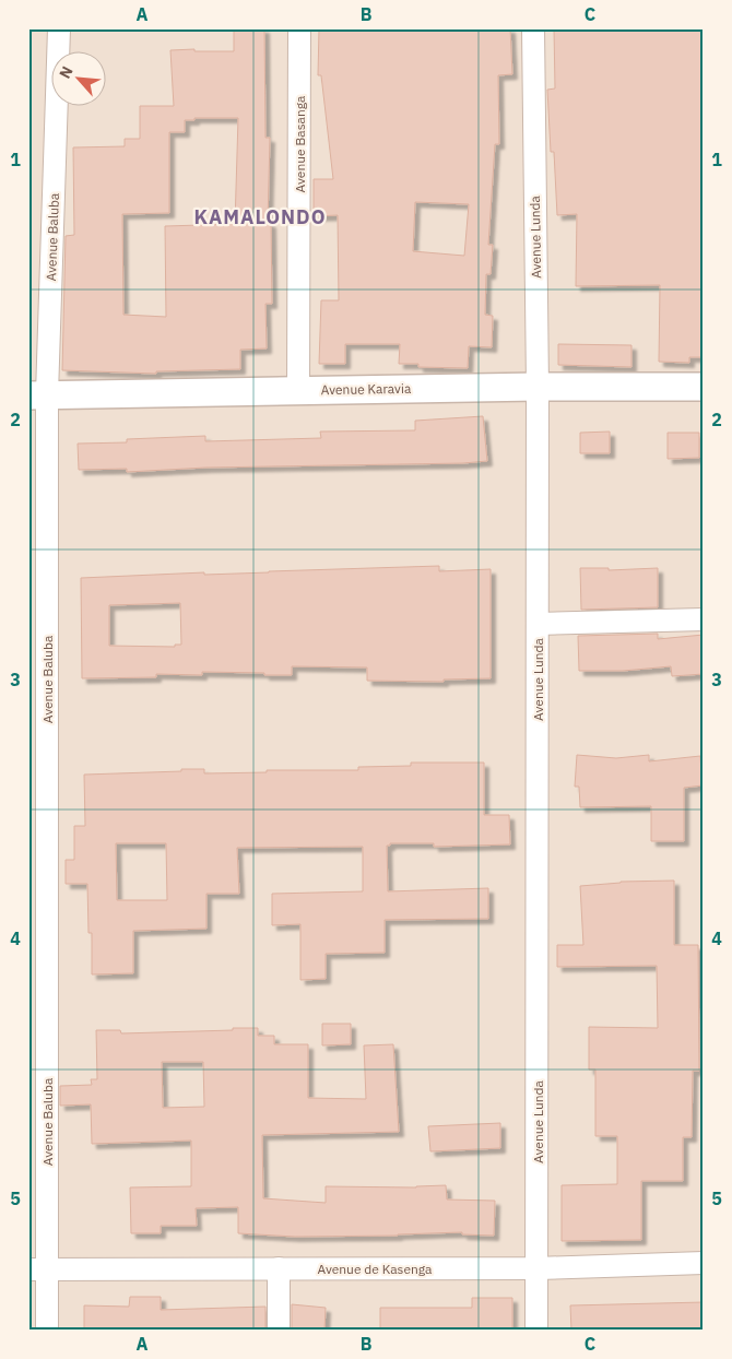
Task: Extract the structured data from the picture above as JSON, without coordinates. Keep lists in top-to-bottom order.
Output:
{
  "streets": {
    "street": [
      "Avenue Basanga",
      "Avenue Baluba",
      "Avenue Lunda",
      "Avenue Karavia",
      "Avenue de Kasenga"
    ]
  },
  "crossings": [
    ["Avenue Basanga", "Avenue Karavia"],
    ["Avenue Baluba", "Avenue Karavia"],
    ["Avenue Baluba", "Avenue de Kasenga"],
    ["Avenue Lunda", "Avenue Karavia"],
    ["Avenue Lunda", "Avenue de Kasenga"]
  ],
  "districts": ["KAMALONDO"],
  "north": "top left",
  "grid": {
    "columns": ["A", "B", "C"],
    "rows": [
      "1",
      "2",
      "3",
      "4",
      "5"
    ]
  }
}
